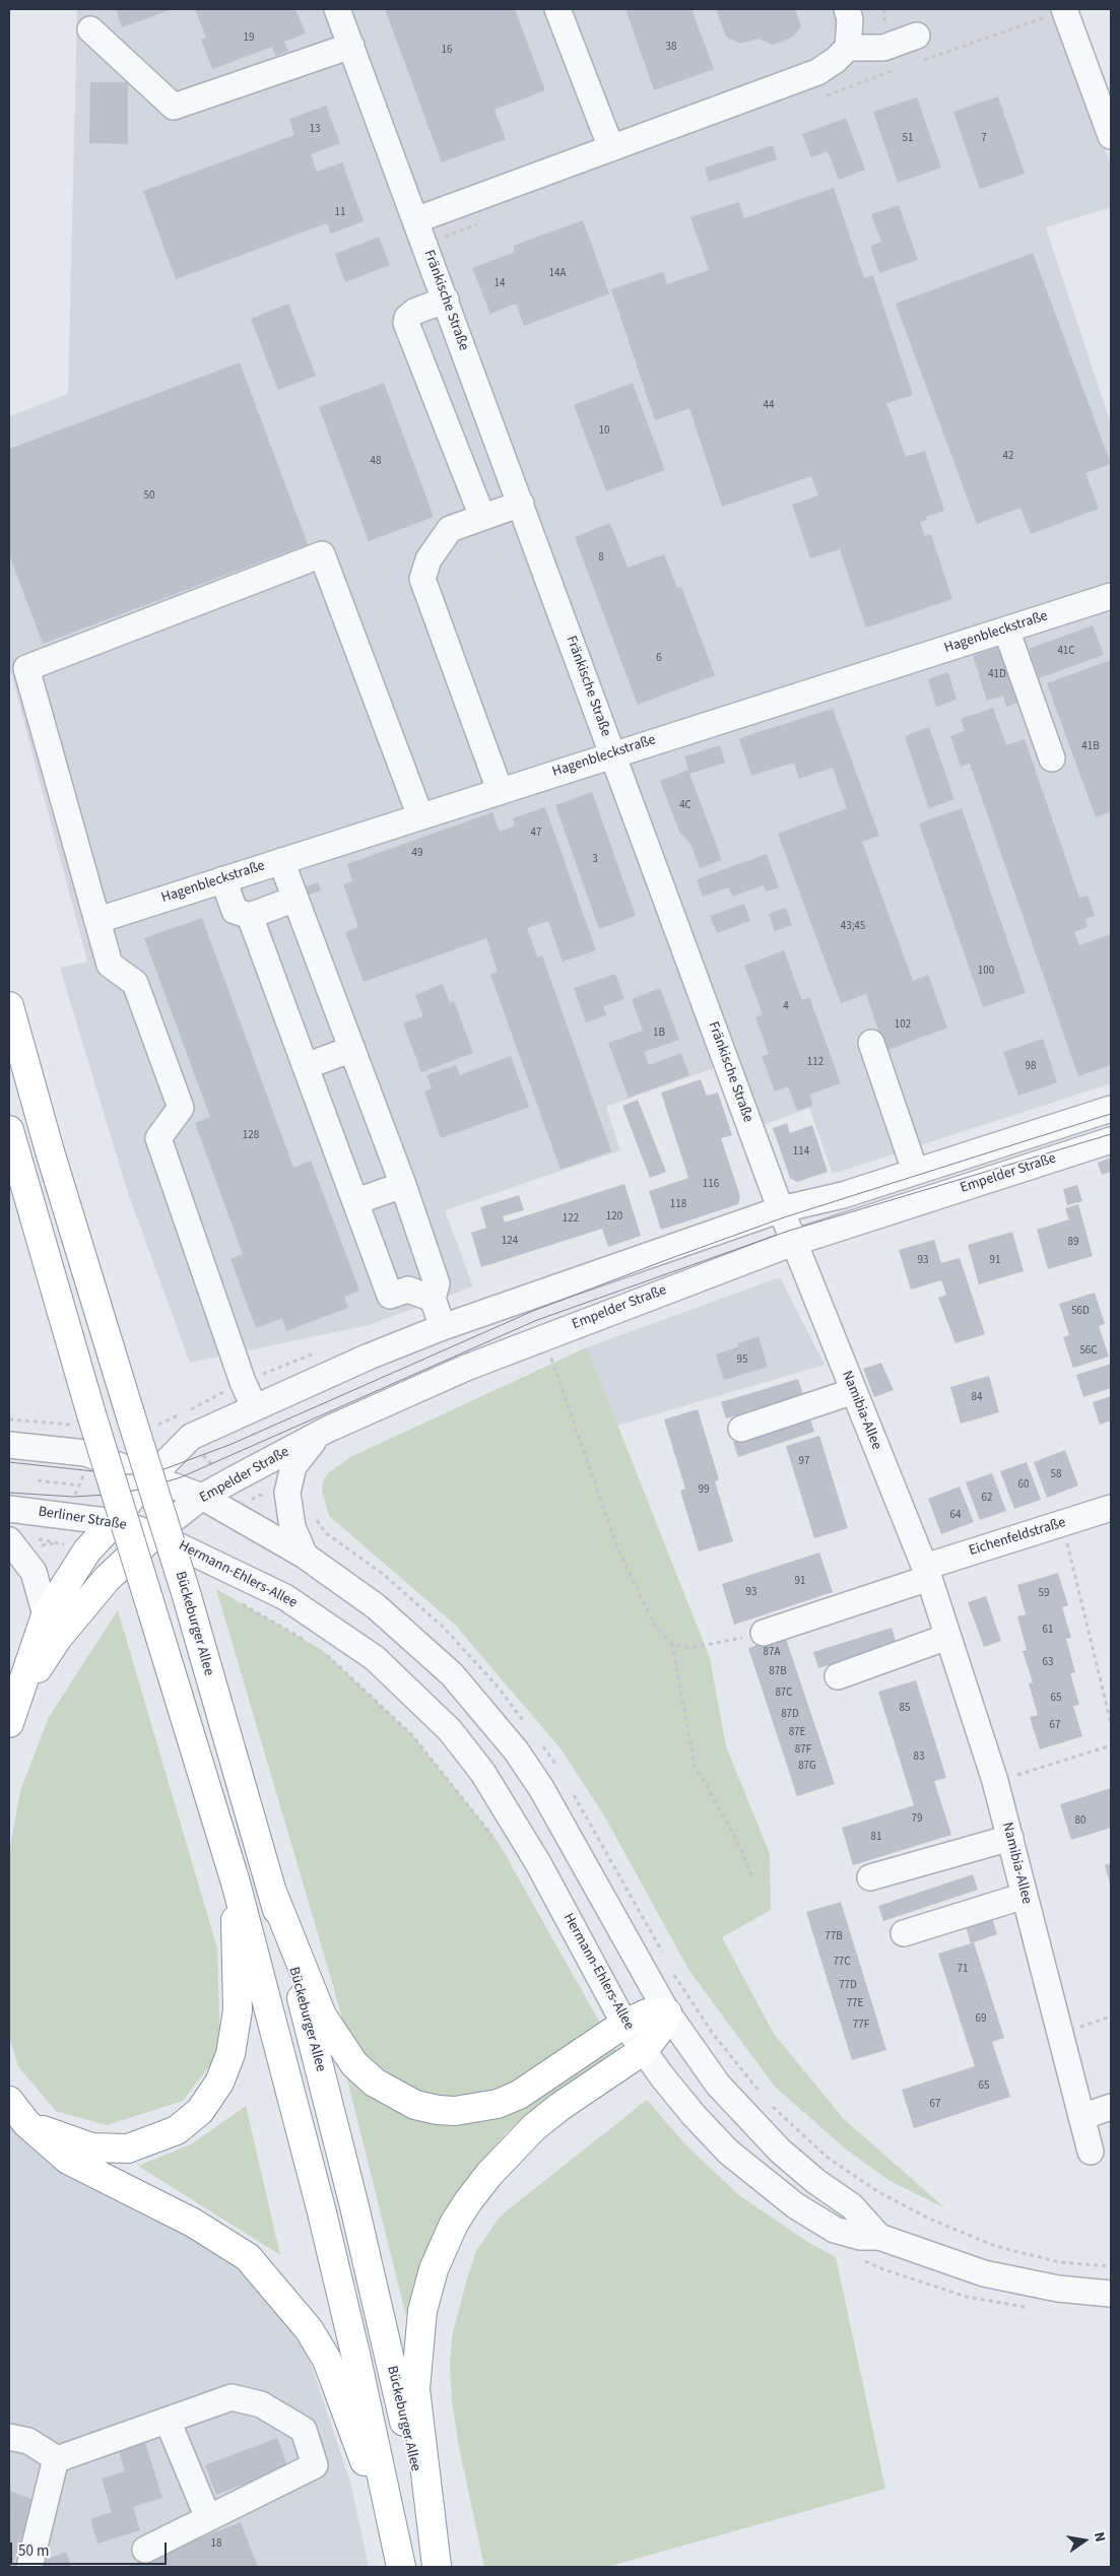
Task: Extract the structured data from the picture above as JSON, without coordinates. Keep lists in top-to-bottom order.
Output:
{
  "streets": {
    "highway": ["Bückeburger Allee"],
    "street": [
      "Fränkische Straße",
      "Hagenbleckstraße",
      "Empelder Straße",
      "Namibia-Allee",
      "Berliner Straße",
      "Eichenfeldstraße",
      "Hermann-Ehlers-Allee"
    ]
  },
  "crossings": [
    ["Fränkische Straße", "Hagenbleckstraße"],
    ["Fränkische Straße", "Empelder Straße"],
    ["Fränkische Straße", "Namibia-Allee"],
    ["Empelder Straße", "Namibia-Allee"],
    ["Empelder Straße", "Berliner Straße"],
    ["Empelder Straße", "Hermann-Ehlers-Allee"],
    ["Namibia-Allee", "Eichenfeldstraße"],
    ["Berliner Straße", "Hermann-Ehlers-Allee"]
  ],
  "house_numbers": [
    "19",
    "38",
    "16",
    "13",
    "51",
    "7",
    "11",
    "14A",
    "14",
    "44",
    "10",
    "42",
    "48",
    "50",
    "8",
    "41C",
    "6",
    "41D",
    "41B",
    "4C",
    "47",
    "49",
    "3",
    "43;45",
    "100",
    "4",
    "102",
    "1B",
    "112",
    "98",
    "128",
    "114",
    "116",
    "118",
    "120",
    "122",
    "124",
    "89",
    "93",
    "91",
    "56D",
    "56C",
    "95",
    "84",
    "97",
    "58",
    "60",
    "99",
    "62",
    "64",
    "91",
    "93",
    "59",
    "61",
    "87A",
    "63",
    "87B",
    "87C",
    "65",
    "85",
    "87D",
    "67",
    "87E",
    "87F",
    "83",
    "87G",
    "79",
    "80",
    "81",
    "77B",
    "77C",
    "71",
    "77D",
    "77E",
    "69",
    "77F",
    "65",
    "67",
    "18"
  ],
  "scale_bar": "50 m",
  "north": "right"
}
